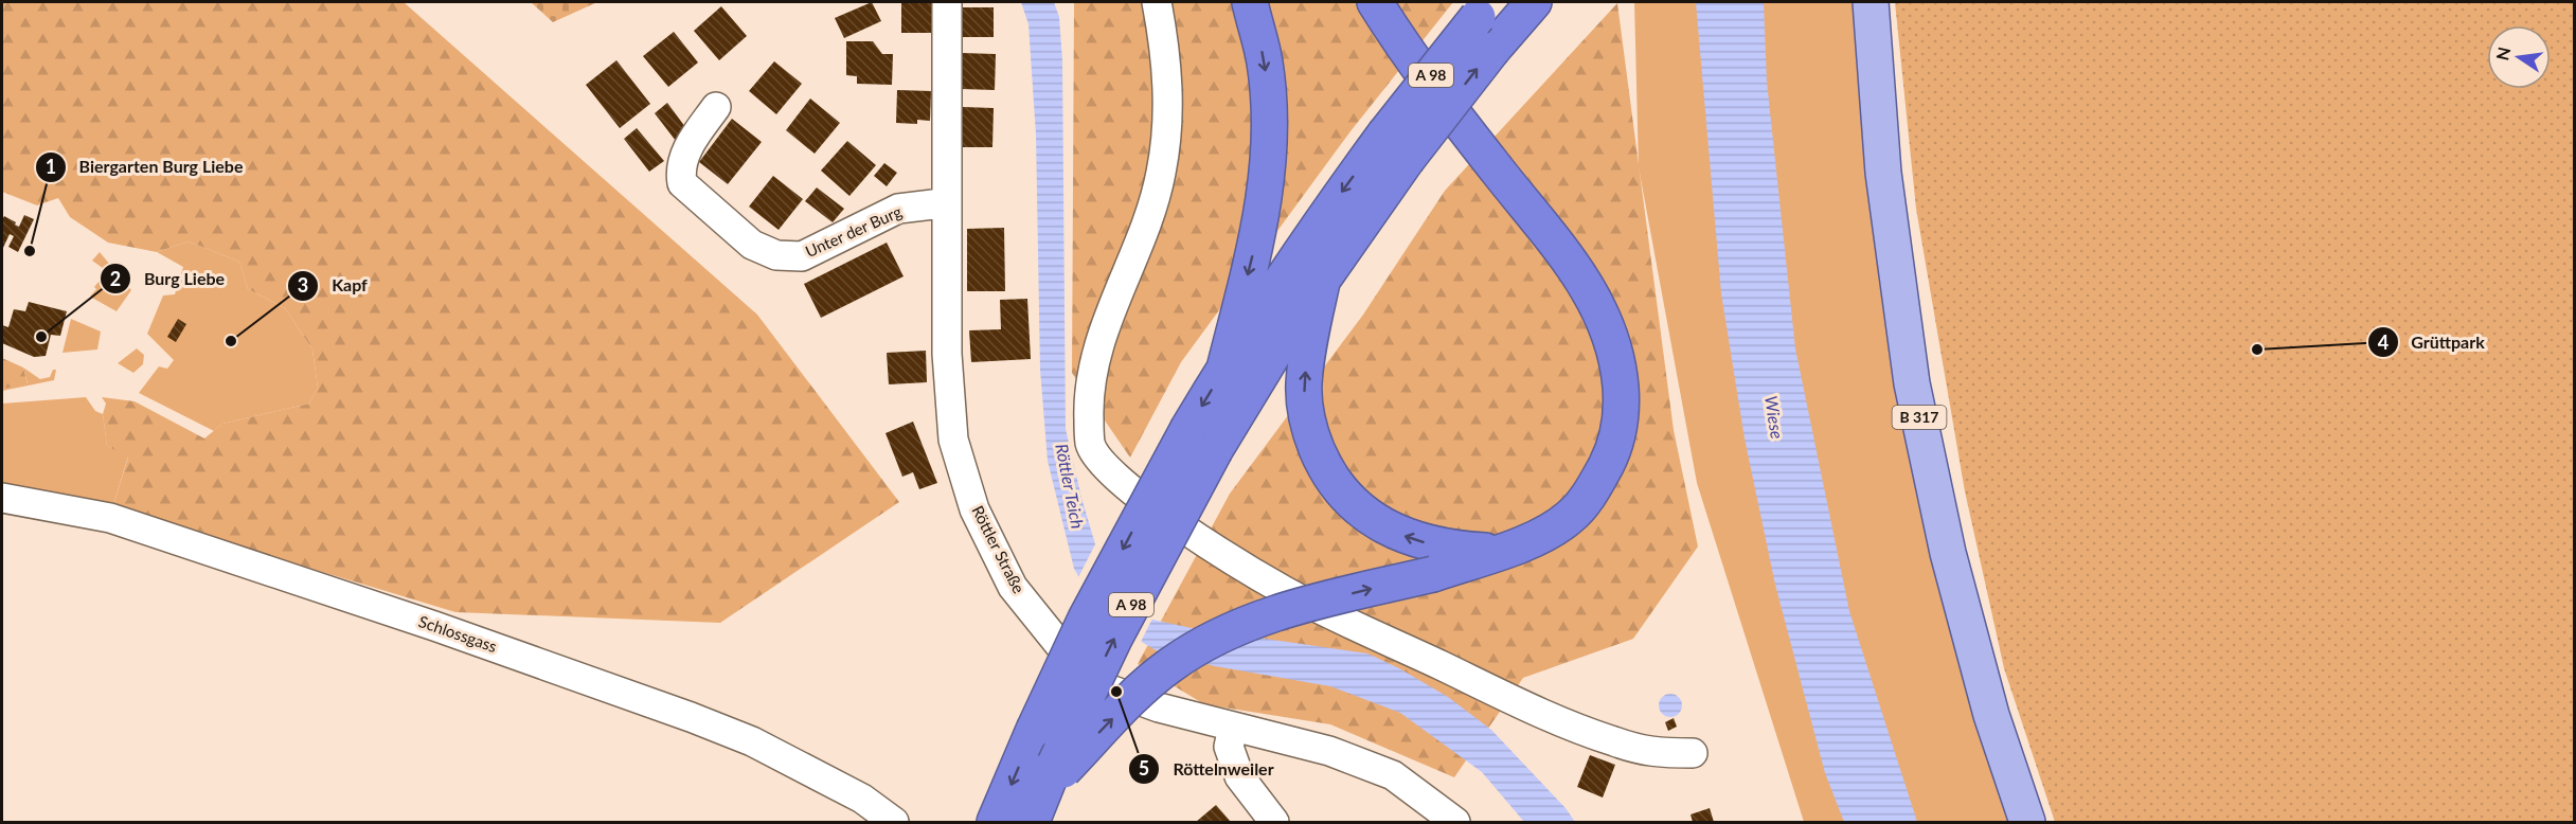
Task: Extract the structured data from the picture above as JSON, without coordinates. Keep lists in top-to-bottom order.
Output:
{
  "streets": {
    "highway": ["A 98"],
    "main road": ["B 317"],
    "street": ["Unter der Burg", "Röttler Straße", "Schlossgass"]
  },
  "crossings": [
    ["Unter der Burg", "Röttler Straße"]
  ],
  "water": ["Wiese", "Röttler Teich"],
  "places": [
    "Biergarten Burg Liebe",
    "Burg Liebe",
    "Kapf",
    "Grüttpark",
    "Röttelnweiler"
  ],
  "north": "left"
}
